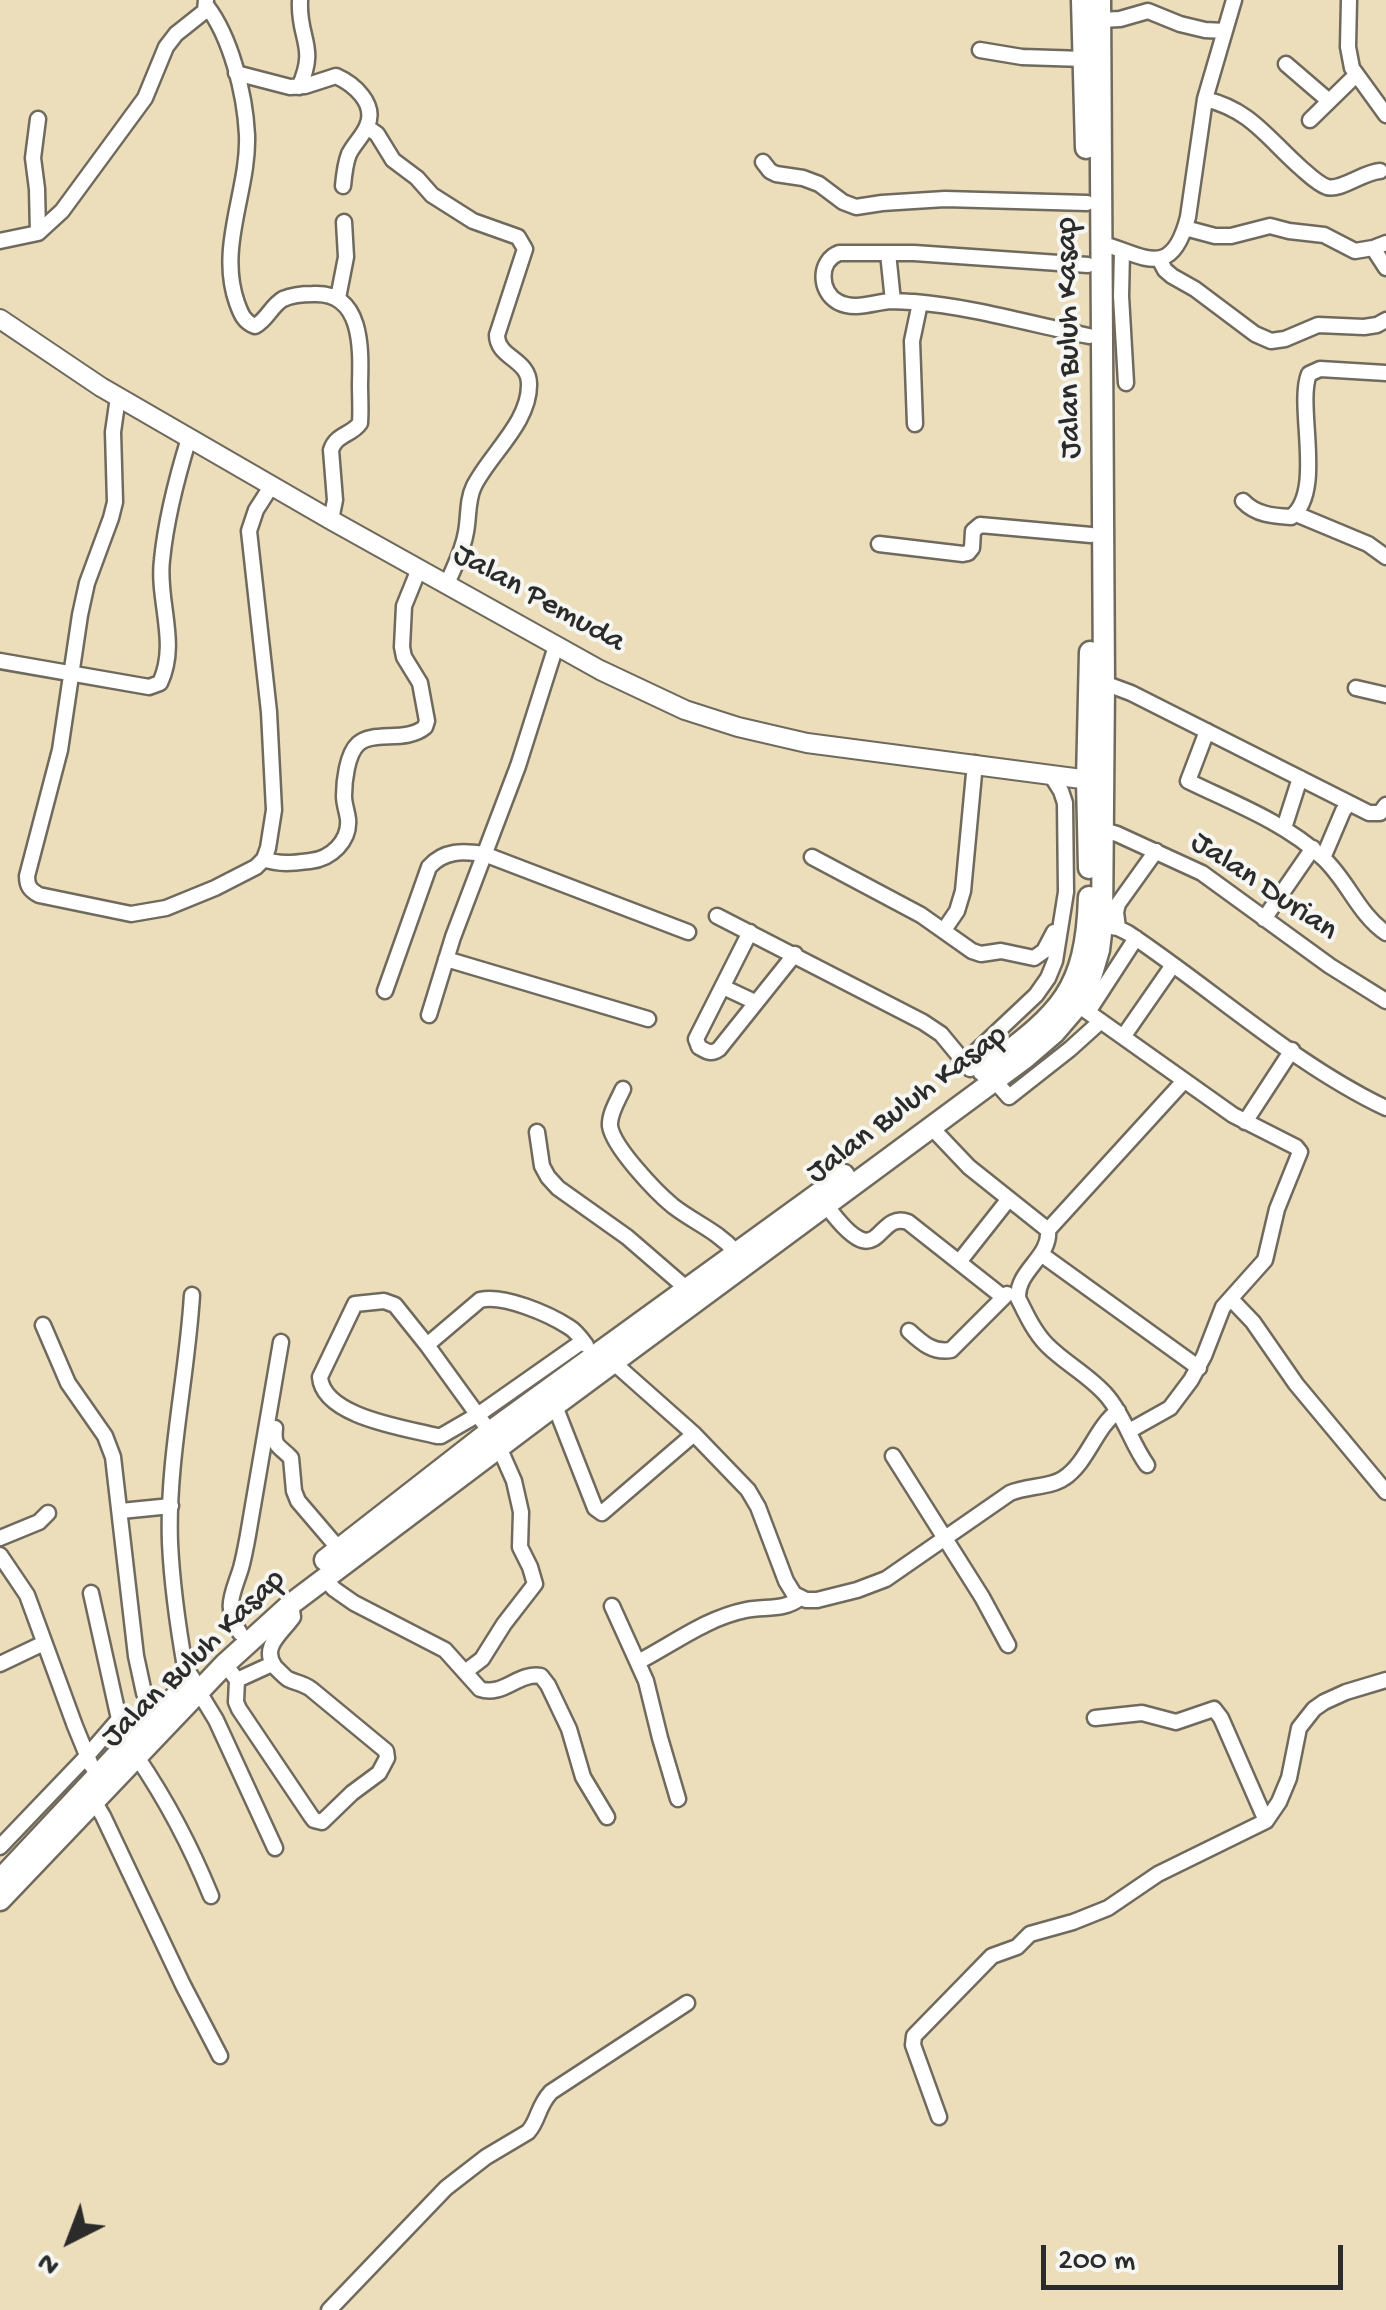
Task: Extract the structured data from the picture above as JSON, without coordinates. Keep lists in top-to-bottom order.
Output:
{
  "streets": {
    "highway": ["Jalan Buluh Kasap"],
    "main road": ["Jalan Pemuda"],
    "street": ["Jalan Durian"]
  },
  "crossings": [
    ["Jalan Buluh Kasap", "Jalan Pemuda"],
    ["Jalan Buluh Kasap", "Jalan Durian"]
  ],
  "scale_bar": "200 m",
  "north": "bottom left"
}
